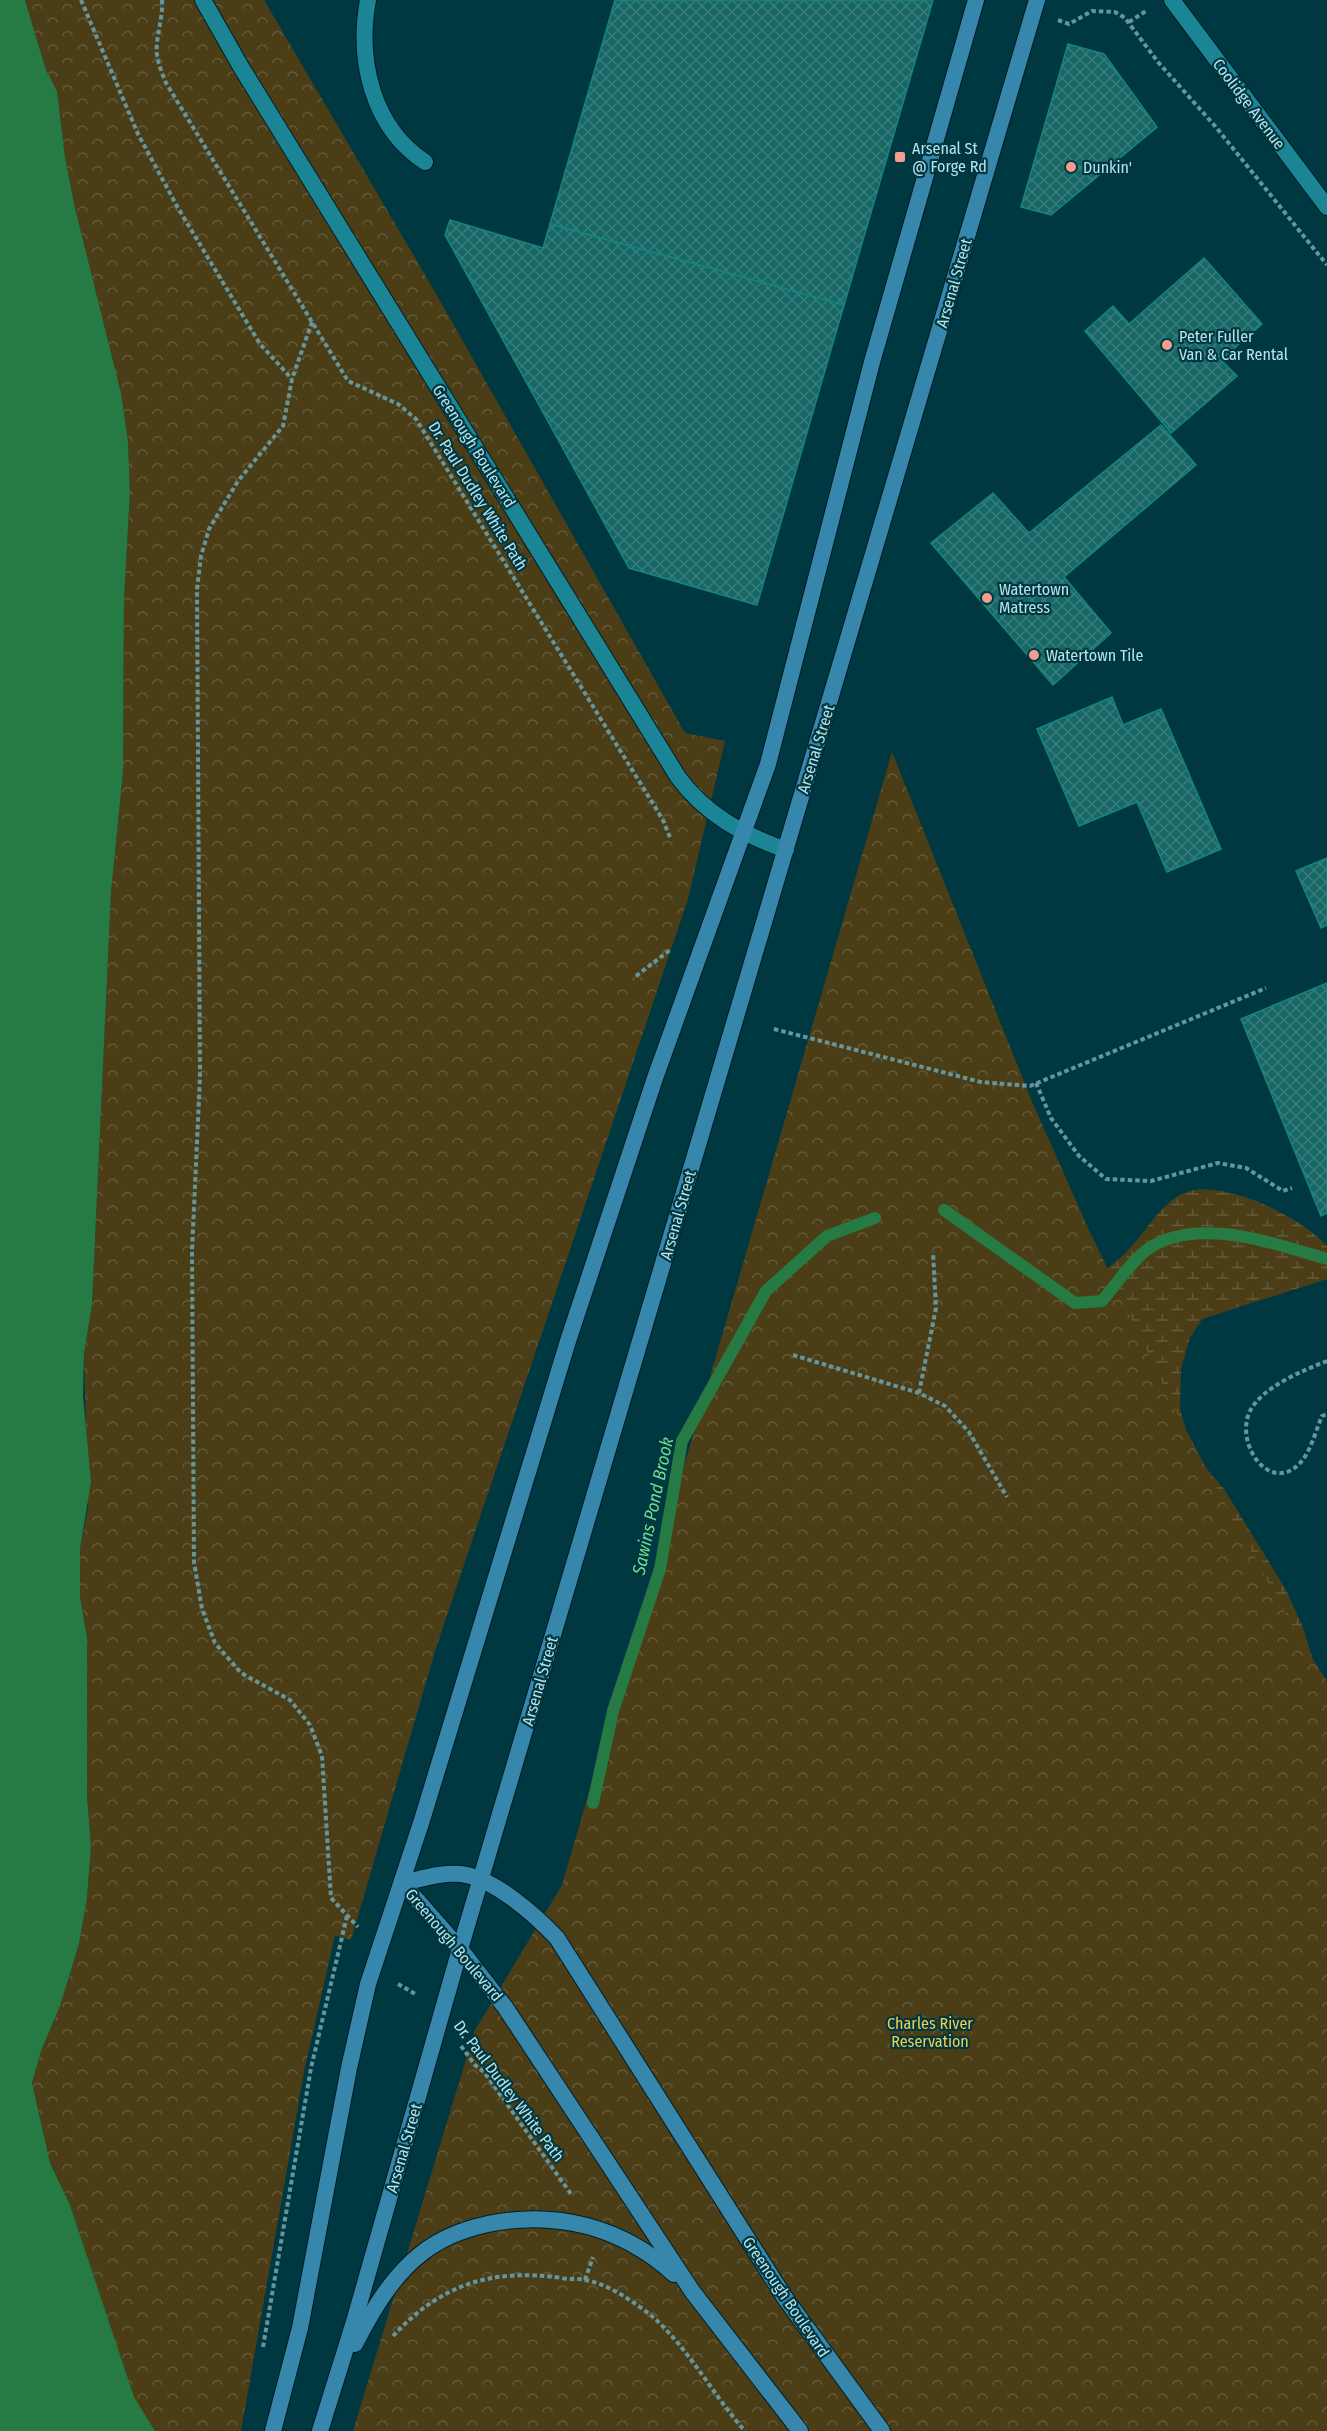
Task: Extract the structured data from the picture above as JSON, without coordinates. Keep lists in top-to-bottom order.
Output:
{
  "streets": {
    "main road": ["Arsenal Street", "Greenough Boulevard"],
    "street": ["Coolidge Avenue"],
    "path": ["Dr. Paul Dudley White Path"]
  },
  "crossings": [
    ["Arsenal Street", "Greenough Boulevard"],
    ["Arsenal Street", "Dr. Paul Dudley White Path"]
  ],
  "water": ["Sawins Pond Brook"],
  "parks": ["Charles River Reservation"],
  "places": {
    "transit": ["Arsenal St @ Forge Rd"],
    "other": [
      "Dunkin'",
      "Peter Fuller Van & Car Rental",
      "Watertown Matress",
      "Watertown Tile"
    ]
  }
}
